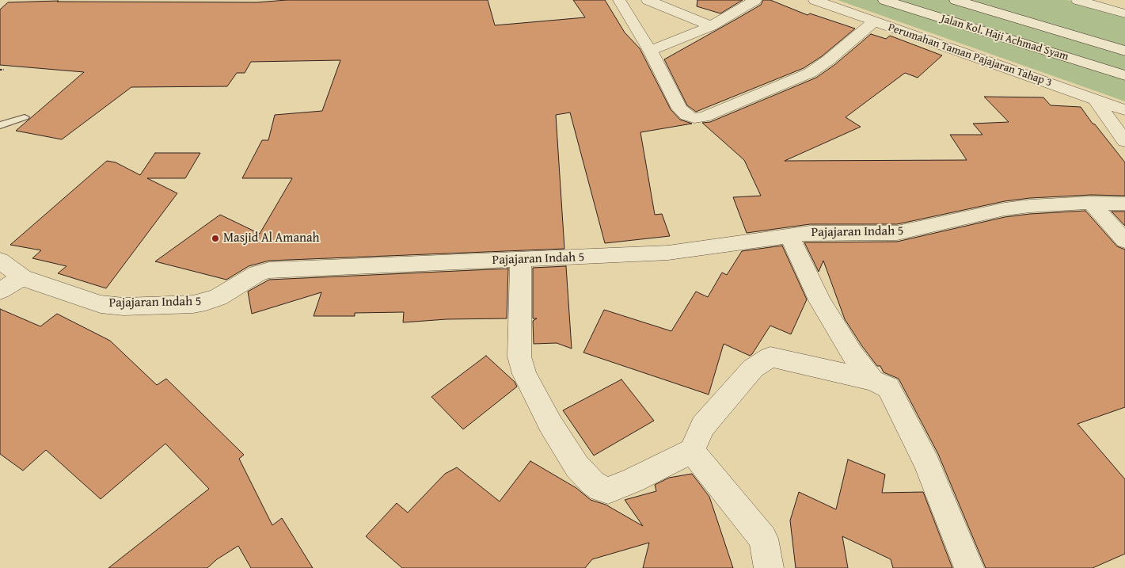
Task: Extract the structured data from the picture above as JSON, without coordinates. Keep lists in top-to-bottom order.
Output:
{
  "streets": {
    "street": ["Jalan Kol. Haji Achmad Syam", "Perumahan Taman Pajajaran Tahap 3", "Pajajaran Indah 5"]
  },
  "places": ["Masjid Al Amanah"]
}
